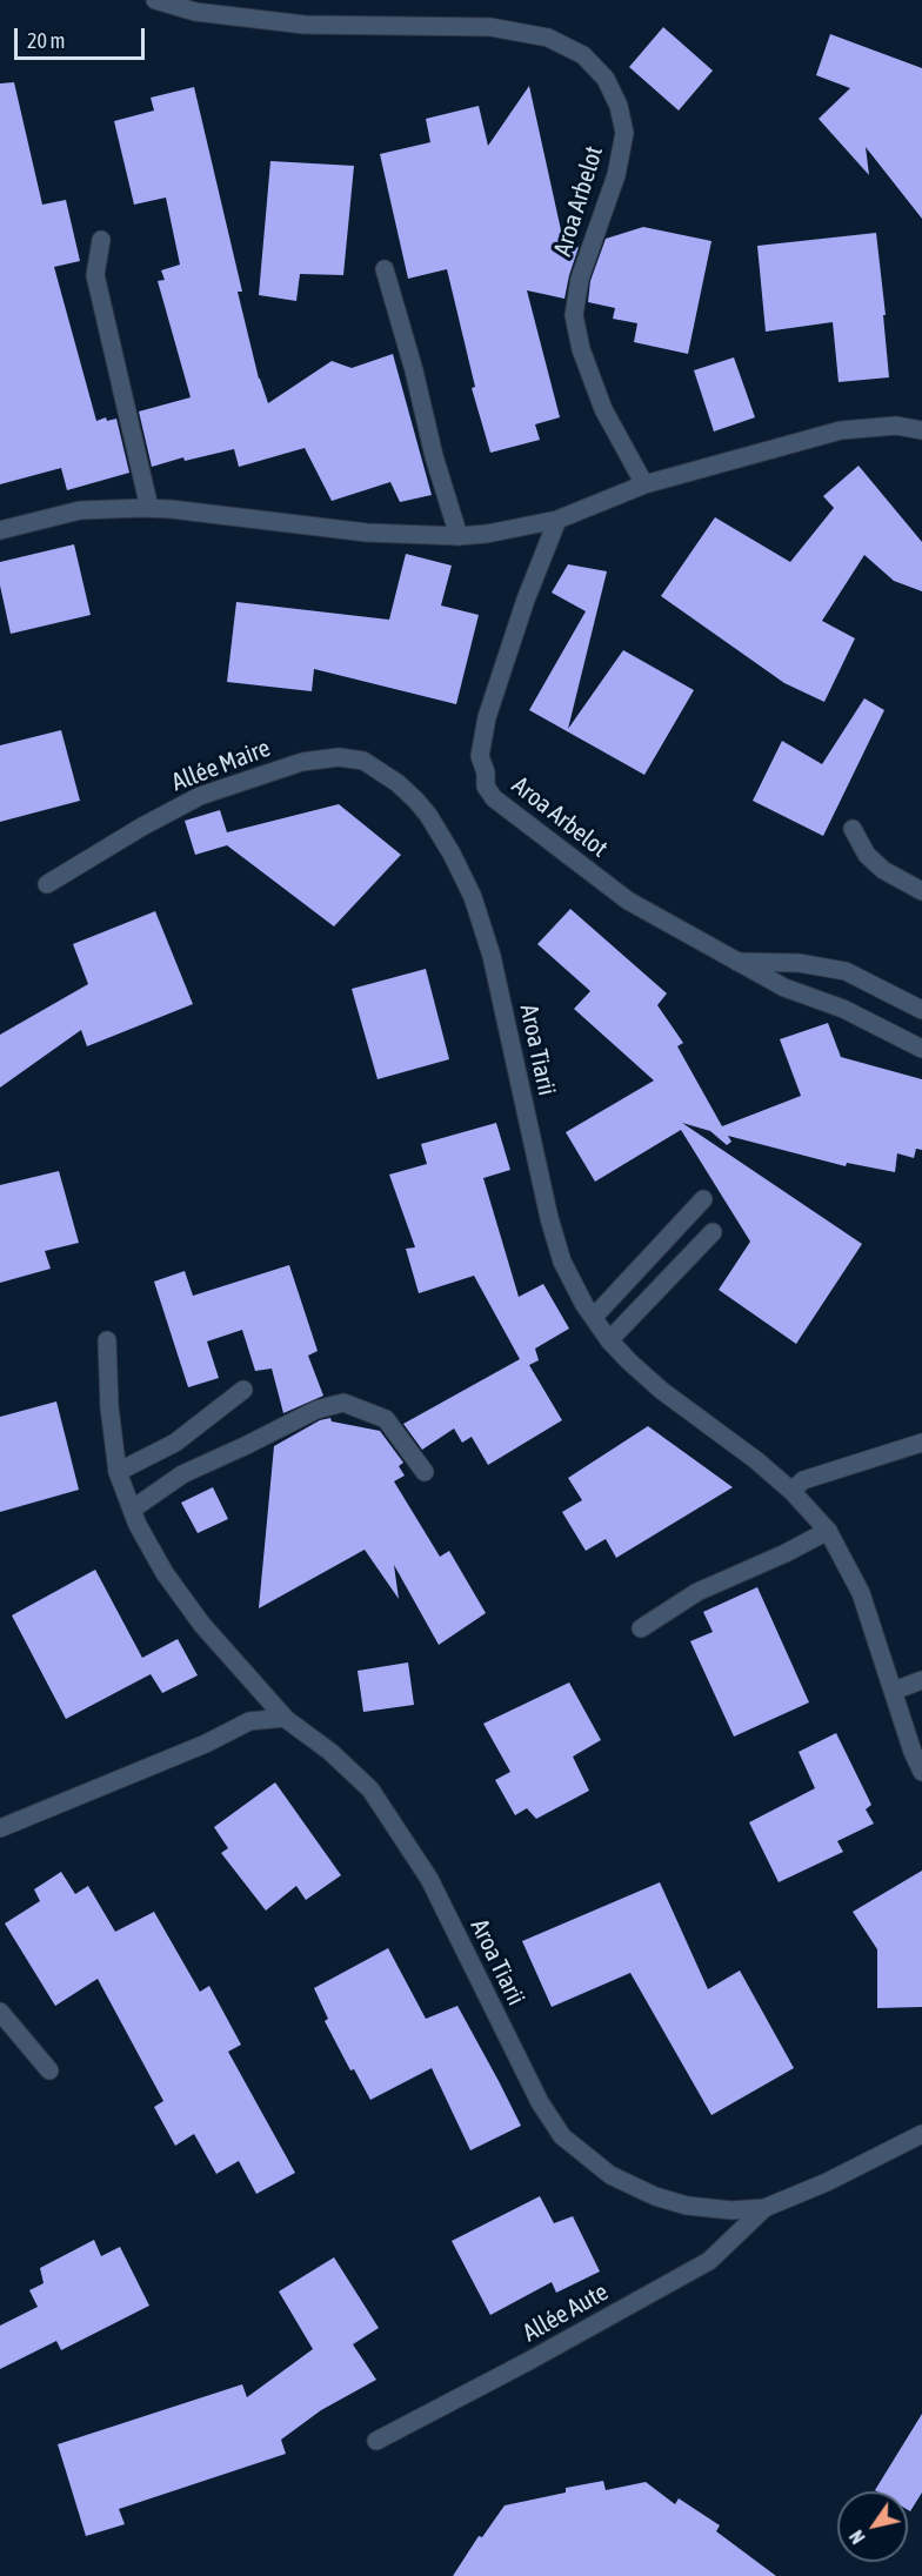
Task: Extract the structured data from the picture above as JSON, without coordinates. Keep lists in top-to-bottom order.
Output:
{
  "streets": {
    "street": [
      "Aroa Arbelot",
      "Allée Maire",
      "Aroa Tiarii",
      "Allée Aute"
    ]
  },
  "crossings": [
    ["Allée Maire", "Aroa Tiarii"],
    ["Aroa Tiarii", "Allée Aute"]
  ],
  "scale_bar": "20 m",
  "north": "bottom left"
}
